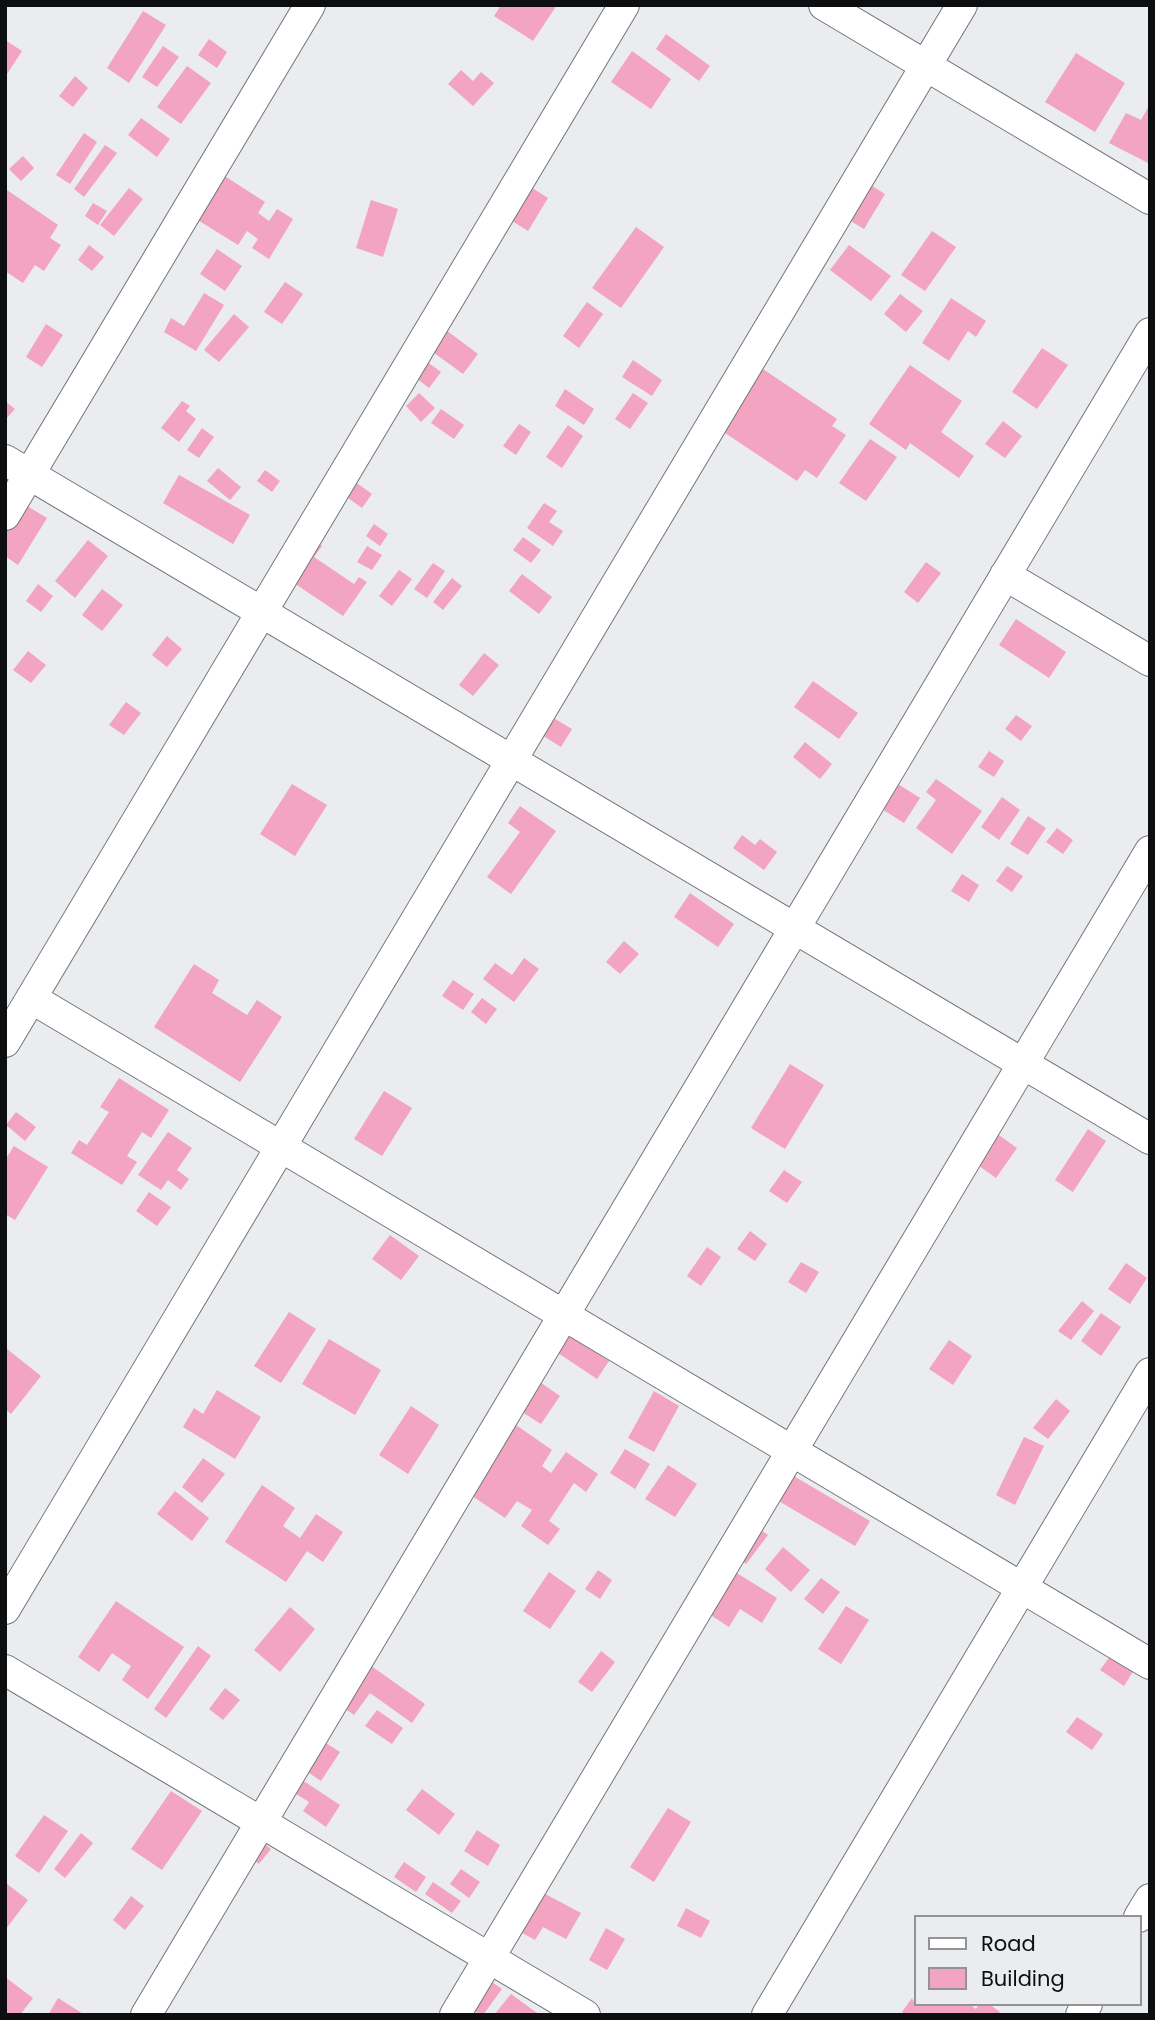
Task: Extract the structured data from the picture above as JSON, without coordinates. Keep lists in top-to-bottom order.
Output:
{
  "legend": ["Road", "Building"]
}
